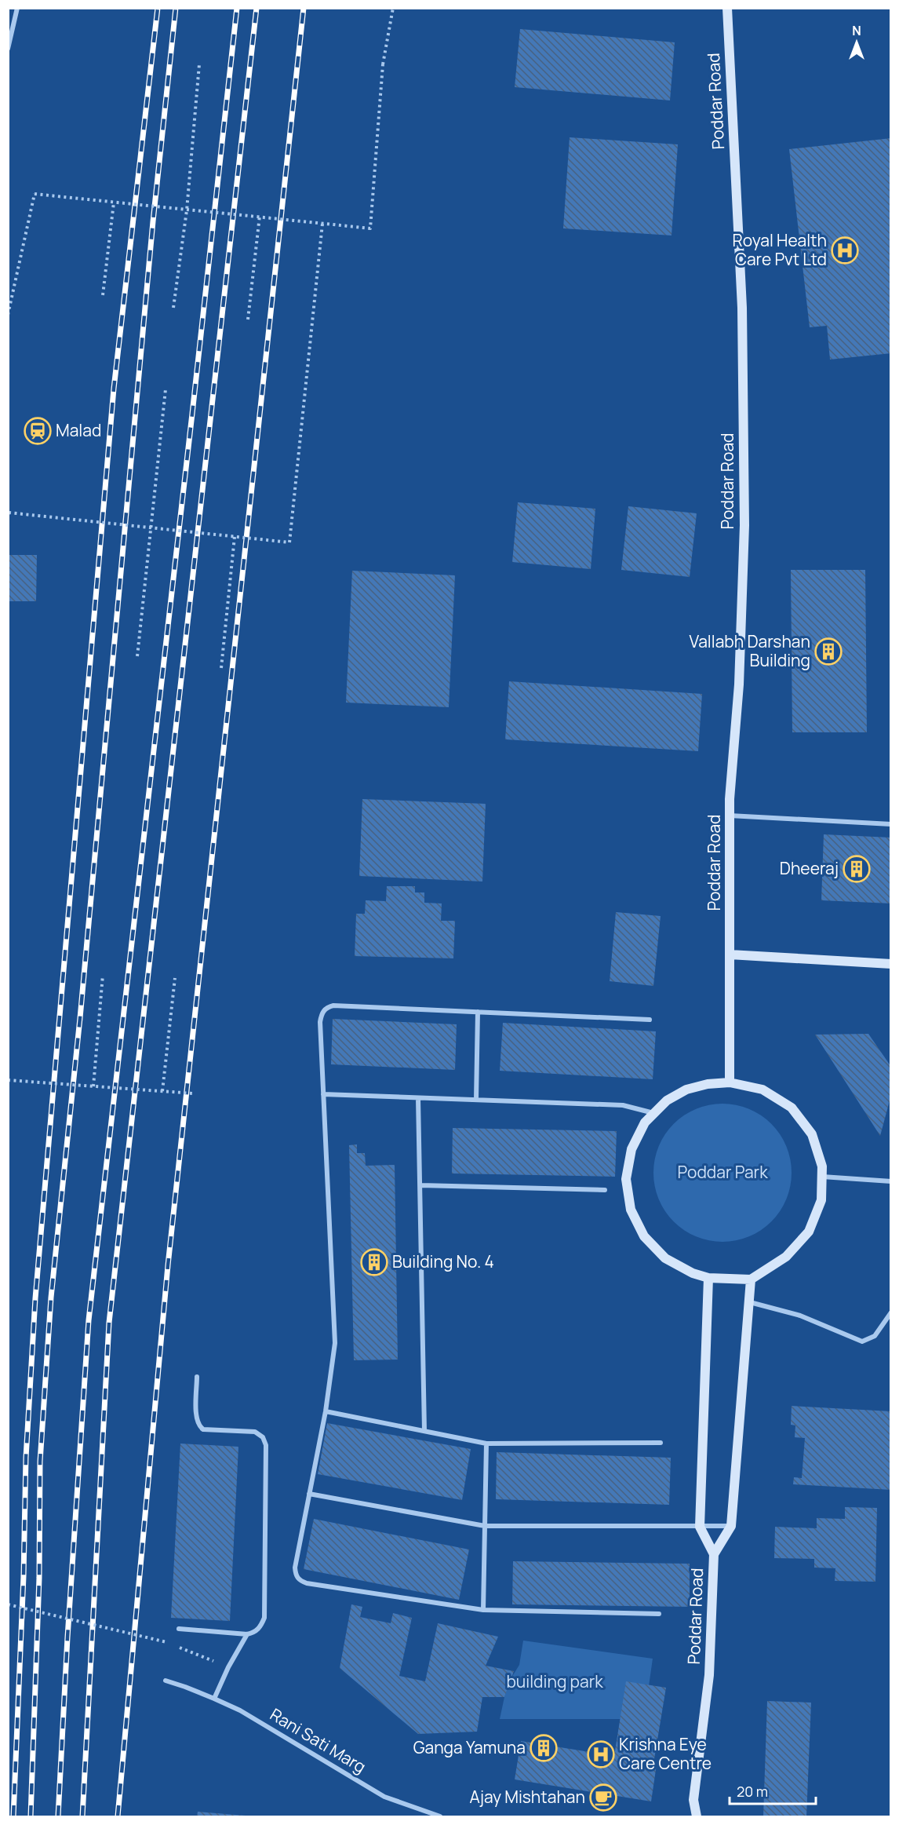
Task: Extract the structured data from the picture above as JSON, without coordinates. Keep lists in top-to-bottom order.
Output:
{
  "streets": {
    "street": ["Poddar Road", "Rani Sati Marg"]
  },
  "parks": ["Poddar Park", "building park"],
  "places": {
    "hospital": ["Royal Health Care Pvt Ltd", "Krishna Eye Care Centre"],
    "station": ["Malad"],
    "building": [
      "Vallabh Darshan Building",
      "Dheeraj",
      "Building No. 4",
      "Ganga Yamuna"
    ],
    "cafe": ["Ajay Mishtahan"]
  },
  "scale_bar": "20 m",
  "north": "top"
}
